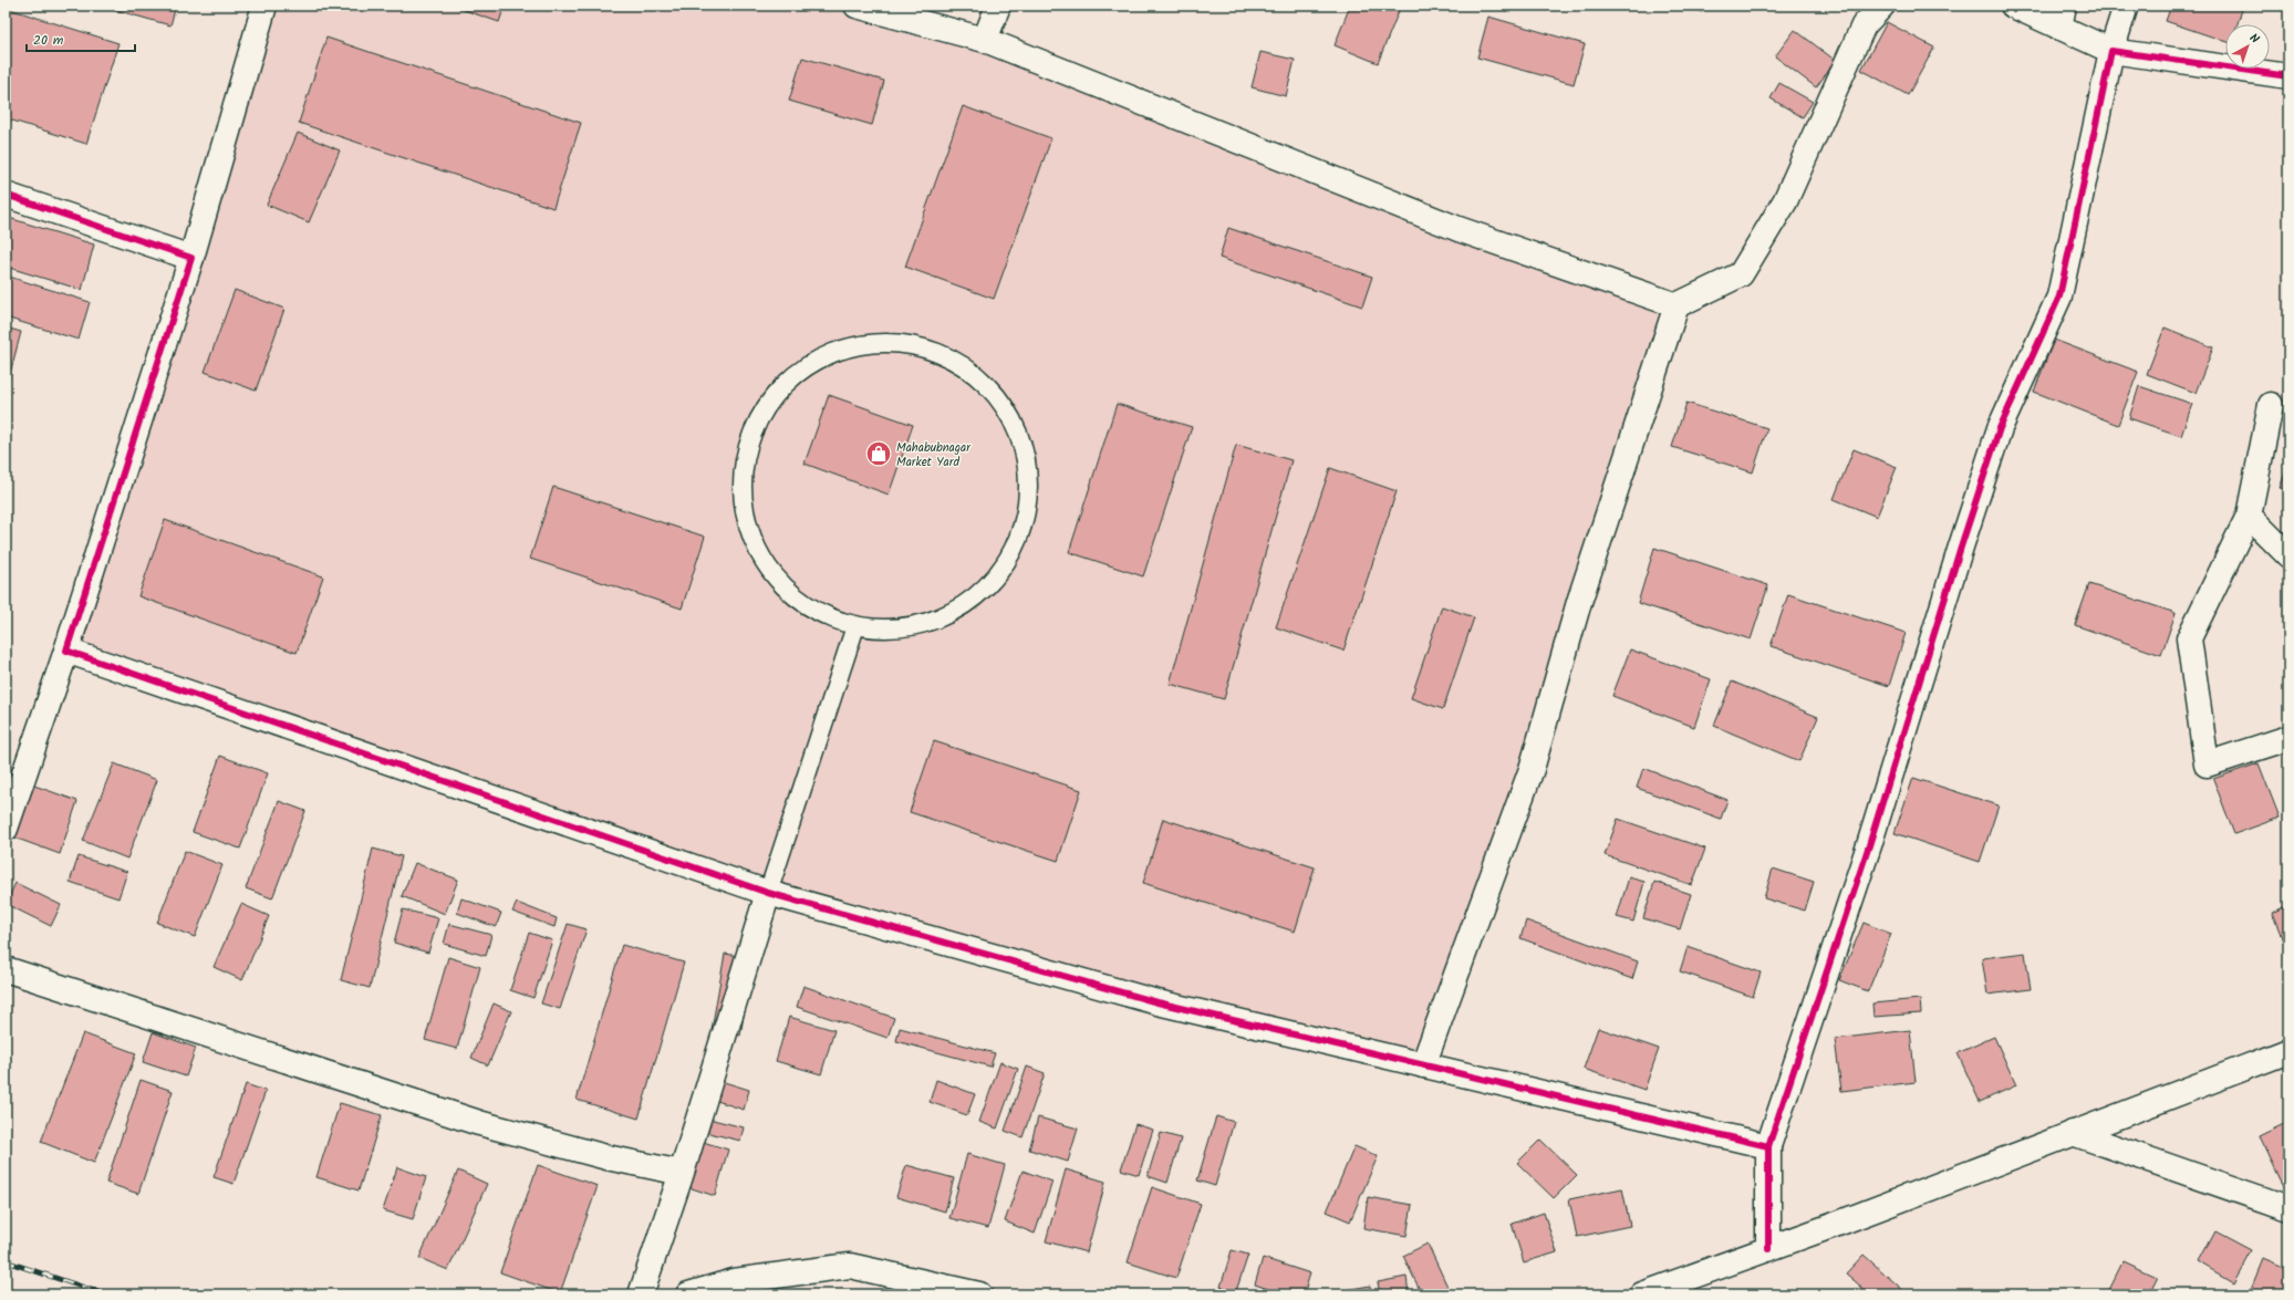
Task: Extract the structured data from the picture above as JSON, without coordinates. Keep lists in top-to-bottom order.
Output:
{
  "places": {
    "shop": ["Mahabubnagar Market Yard"]
  },
  "scale_bar": "20 m",
  "north": "top right"
}
